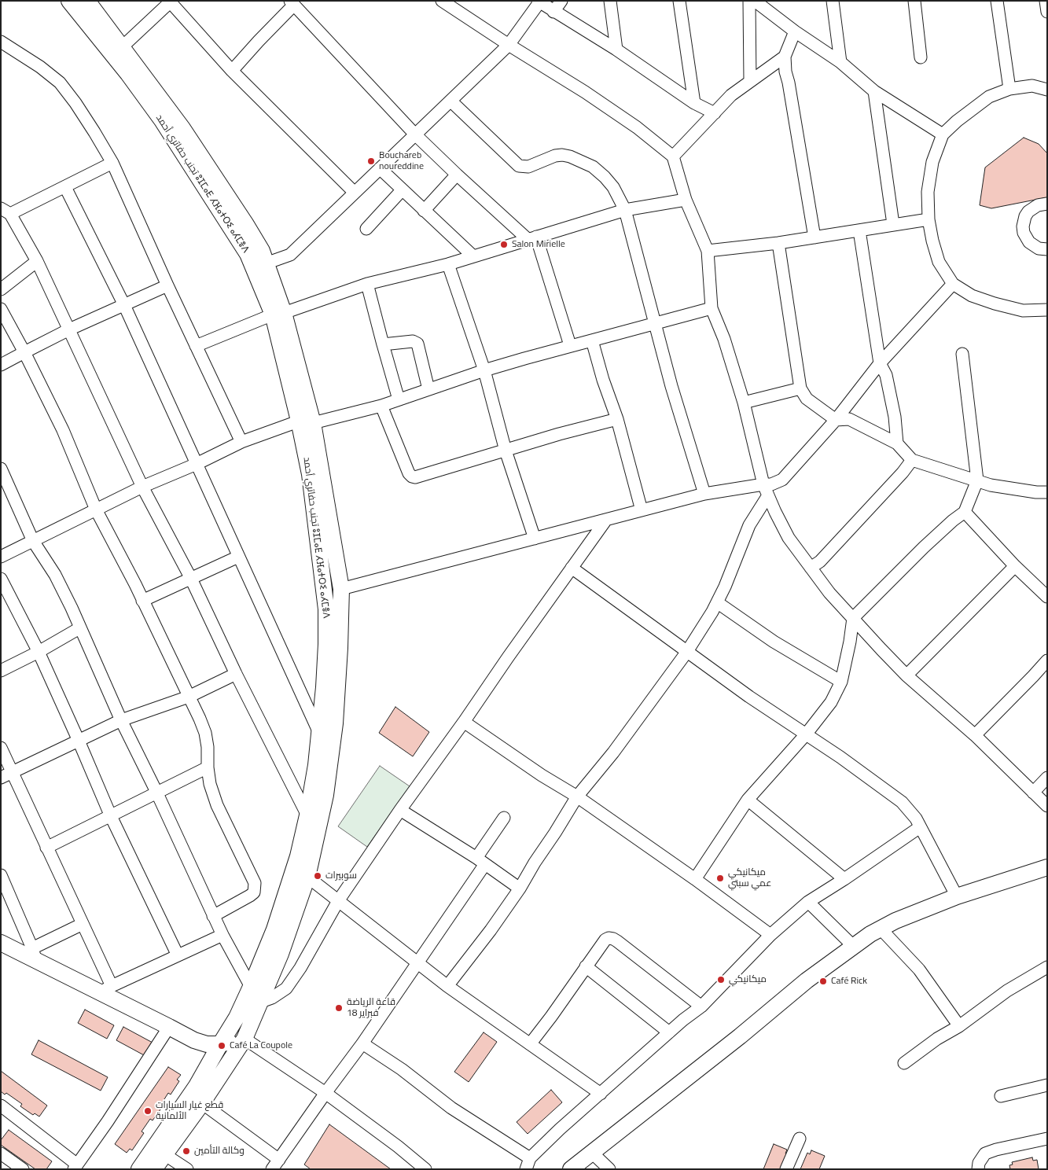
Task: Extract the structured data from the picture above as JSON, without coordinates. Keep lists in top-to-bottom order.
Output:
{
  "streets": {
    "main road": ["تجنب حفاتري أحمد ⵓⵊⵎⴰⴹ ⵃⴼⴰⵜⵔⵉ ⴰⵃⵎⴻⴷ"]
  },
  "places": [
    "Bouchareb noureddine",
    "Salon Mirielle",
    "سوبيرات",
    "ميكانيكي عمي سبتي",
    "ميكانيكي",
    "Café Rick",
    "قاعة الرياضة 18 فبراير",
    "Café La Coupole",
    "قطع غيار السيارات الألمانية",
    "وكالة التأمين"
  ]
}
